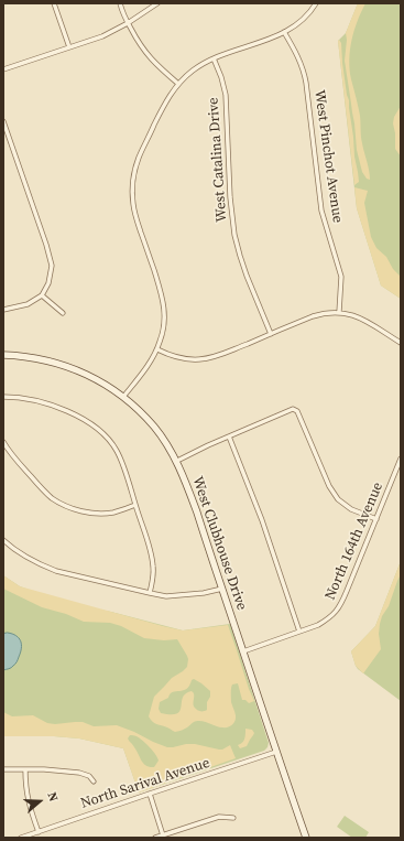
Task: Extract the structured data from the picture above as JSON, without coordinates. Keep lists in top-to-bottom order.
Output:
{
  "streets": {
    "street": [
      "West Pinchot Avenue",
      "West Catalina Drive",
      "North 164th Avenue",
      "West Clubhouse Drive",
      "North Sarival Avenue"
    ]
  },
  "crossings": [
    ["North 164th Avenue", "West Clubhouse Drive"],
    ["West Clubhouse Drive", "North Sarival Avenue"]
  ],
  "north": "right"
}
